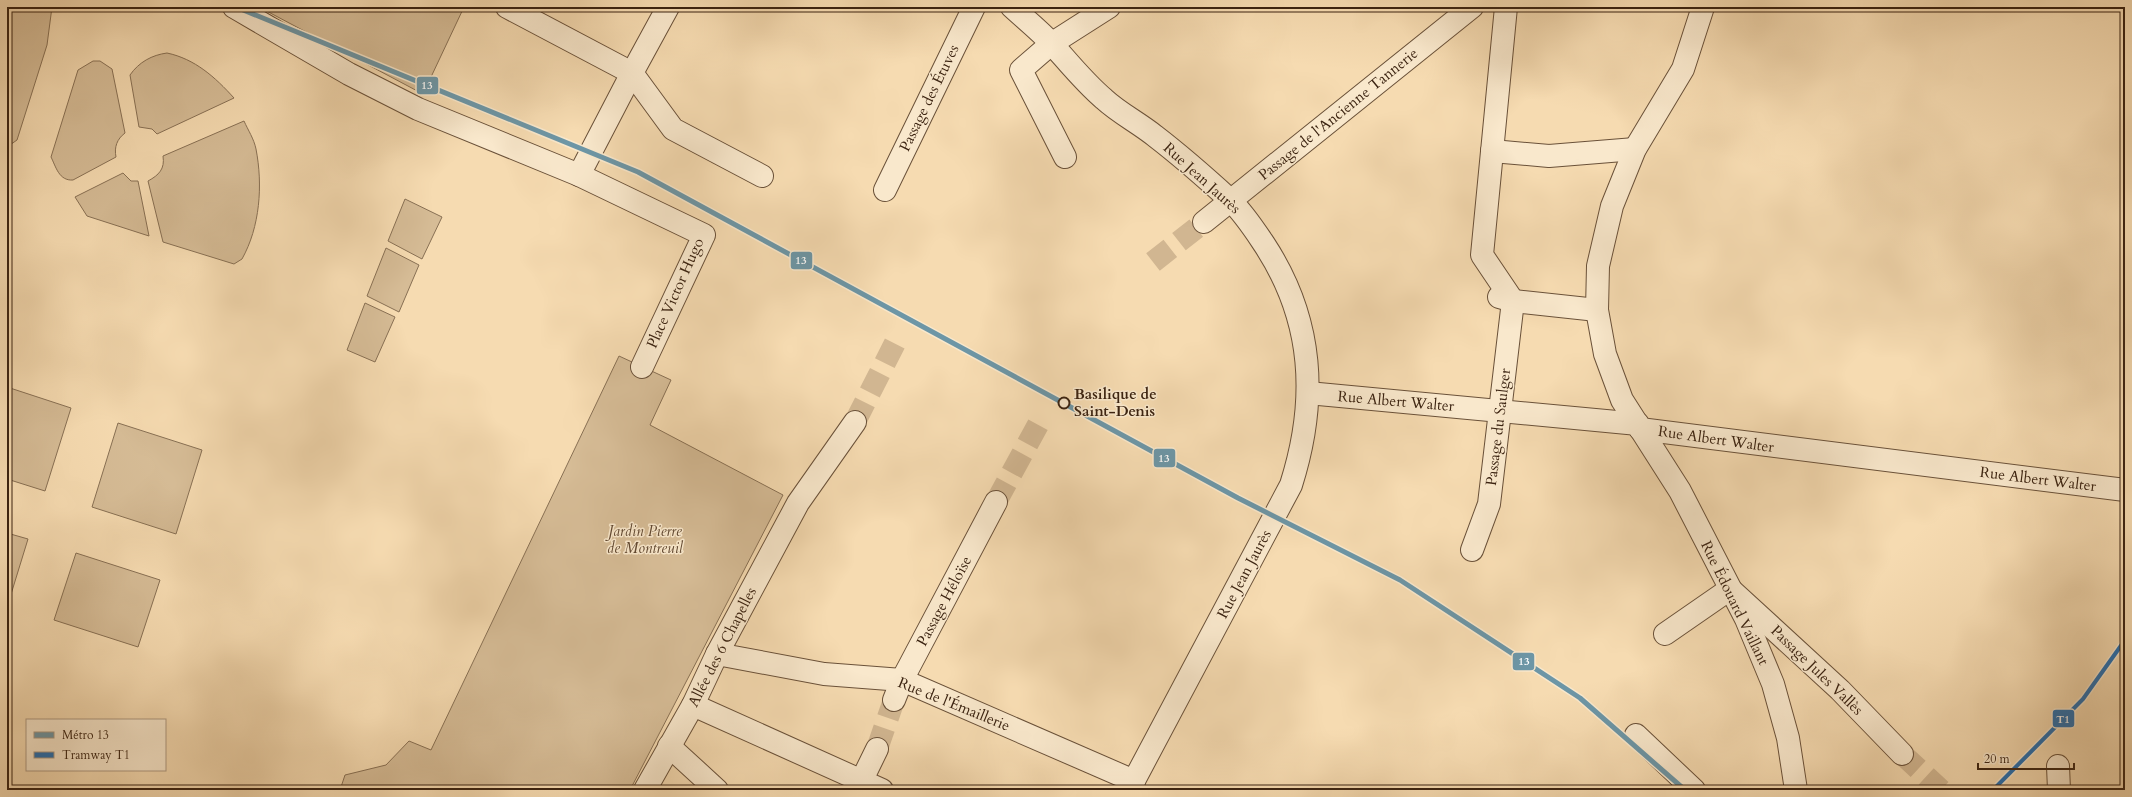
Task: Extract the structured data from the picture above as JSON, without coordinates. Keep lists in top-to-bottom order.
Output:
{
  "streets": {
    "street": [
      "Passage des Étuves",
      "Passage de l'Ancienne Tannerie",
      "Rue Jean Jaurès",
      "Place Victor Hugo",
      "Rue Albert Walter",
      "Passage du Saulger",
      "Passage Héloïse",
      "Rue Édouard Vaillant",
      "Allée des 6 Chapelles",
      "Passage Jules Vallès",
      "Rue de l'Émaillerie"
    ]
  },
  "crossings": [
    ["Passage de l'Ancienne Tannerie", "Rue Jean Jaurès"],
    ["Rue Jean Jaurès", "Rue Albert Walter"],
    ["Rue Jean Jaurès", "Rue de l'Émaillerie"],
    ["Rue Albert Walter", "Passage du Saulger"],
    ["Rue Albert Walter", "Rue Édouard Vaillant"],
    ["Passage Héloïse", "Rue de l'Émaillerie"],
    ["Rue Édouard Vaillant", "Passage Jules Vallès"],
    ["Allée des 6 Chapelles", "Rue de l'Émaillerie"]
  ],
  "parks": ["Jardin Pierre de Montreuil"],
  "places": ["Basilique de Saint-Denis"],
  "lines": ["metro line 13", "tram line T1"],
  "legend": ["Métro 13", "Tramway T1"],
  "scale_bar": "20 m"
}
